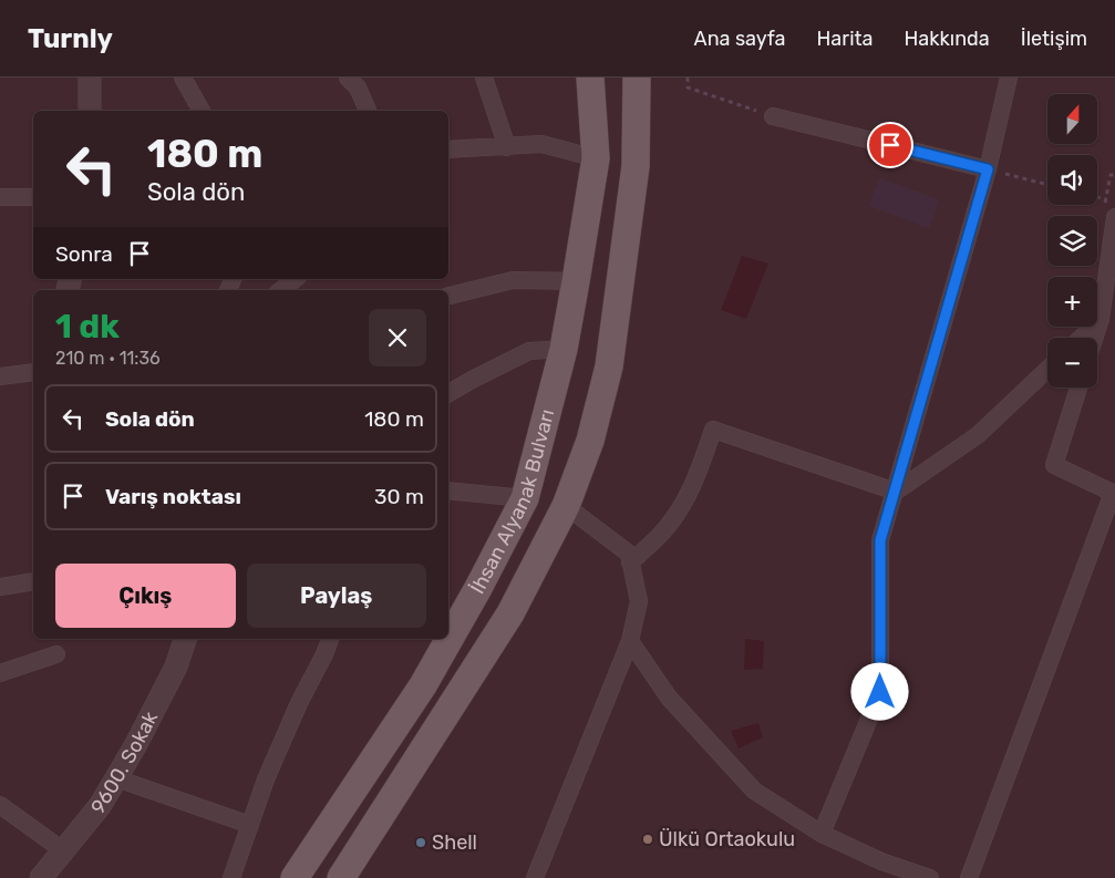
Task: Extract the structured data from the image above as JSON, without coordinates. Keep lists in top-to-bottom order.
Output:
{
  "streets": {
    "main road": ["İhsan Alyanak Bulvarı"],
    "street": ["9600. Sokak"]
  },
  "places": ["Ülkü Ortaokulu", "Shell"],
  "north": "top",
  "page": {
    "header": "Turnly",
    "nav": [
      "Ana sayfa",
      "Harita",
      "Hakkında",
      "İletişim"
    ],
    "map_buttons": ["+", "−"],
    "turn": ["180 m", "Sola dön"],
    "then": "Sonra",
    "heading": ["1 dk", "210 m · 11:36"],
    "list": [
      {
        "name": "Sola dön",
        "value": "180 m"
      },
      {
        "name": "Varış noktası",
        "value": "30 m"
      }
    ],
    "buttons": ["Çıkış", "Paylaş"]
  }
}
